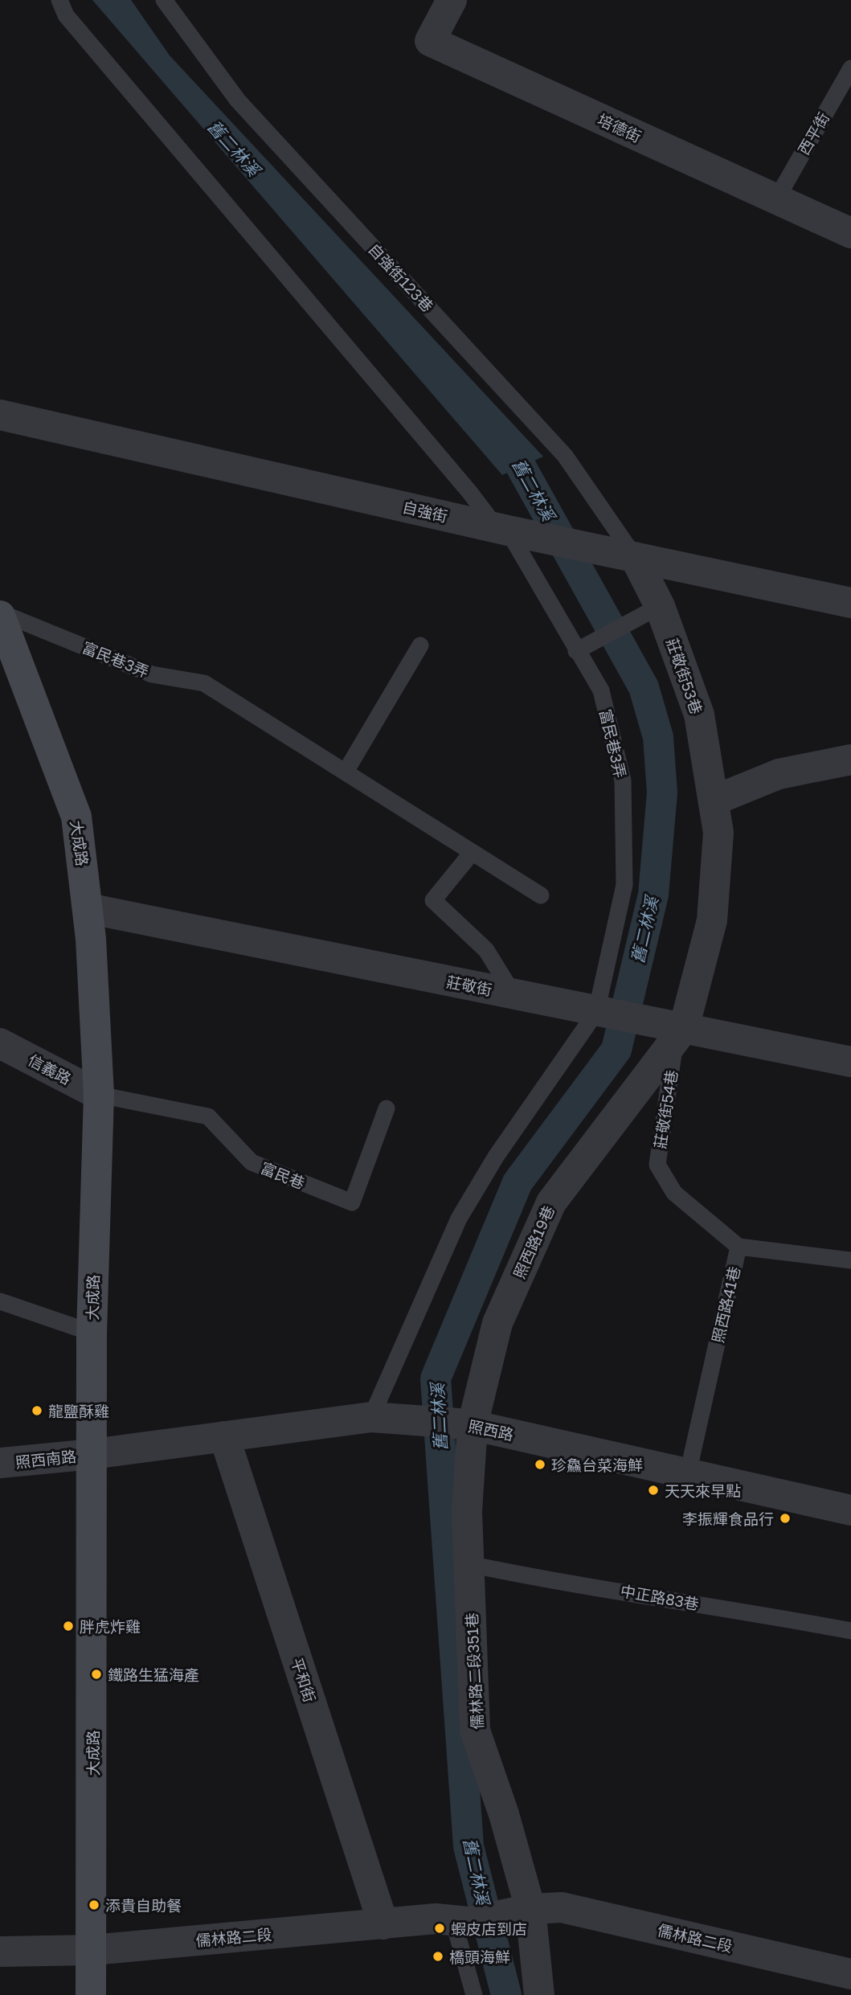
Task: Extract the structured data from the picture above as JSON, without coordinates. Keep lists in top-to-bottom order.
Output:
{
  "streets": {
    "main road": ["大成路"],
    "street": [
      "培德街",
      "自強街",
      "莊敬街53巷",
      "莊敬街",
      "信義路",
      "照西路19巷",
      "照西路",
      "照西南路",
      "儒林路二段351巷",
      "平和街",
      "儒林路二段"
    ],
    "lane": [
      "西平街",
      "自強街123巷",
      "富民巷3弄",
      "莊敬街54巷",
      "富民巷",
      "照西路41巷",
      "中正路83巷"
    ]
  },
  "crossings": [
    ["培德街", "西平街"],
    ["自強街123巷", "自強街"],
    ["自強街123巷", "莊敬街53巷"],
    ["自強街", "富民巷3弄"],
    ["自強街", "莊敬街53巷"],
    ["富民巷3弄", "大成路"],
    ["富民巷3弄", "莊敬街"],
    ["莊敬街53巷", "莊敬街"],
    ["莊敬街53巷", "莊敬街54巷"],
    ["莊敬街53巷", "照西路19巷"],
    ["大成路", "莊敬街"],
    ["大成路", "信義路"],
    ["大成路", "富民巷"],
    ["大成路", "照西路"],
    ["大成路", "照西南路"],
    ["大成路", "儒林路二段"],
    ["莊敬街", "莊敬街54巷"],
    ["莊敬街", "照西路19巷"],
    ["信義路", "富民巷"],
    ["莊敬街54巷", "照西路19巷"],
    ["莊敬街54巷", "照西路41巷"],
    ["照西路19巷", "照西路"],
    ["照西路19巷", "儒林路二段351巷"],
    ["照西路41巷", "照西路"],
    ["照西路", "照西南路"],
    ["照西路", "儒林路二段351巷"],
    ["照西路", "平和街"],
    ["中正路83巷", "儒林路二段351巷"],
    ["儒林路二段351巷", "儒林路二段"],
    ["平和街", "儒林路二段"]
  ],
  "water": ["舊二林溪"],
  "places": [
    "龍鹽酥雞",
    "珍鱻台菜海鮮",
    "天天來早點",
    "李振輝食品行",
    "胖虎炸雞",
    "鐵路生猛海產",
    "添貴自助餐",
    "蝦皮店到店",
    "橋頭海鮮"
  ]
}
